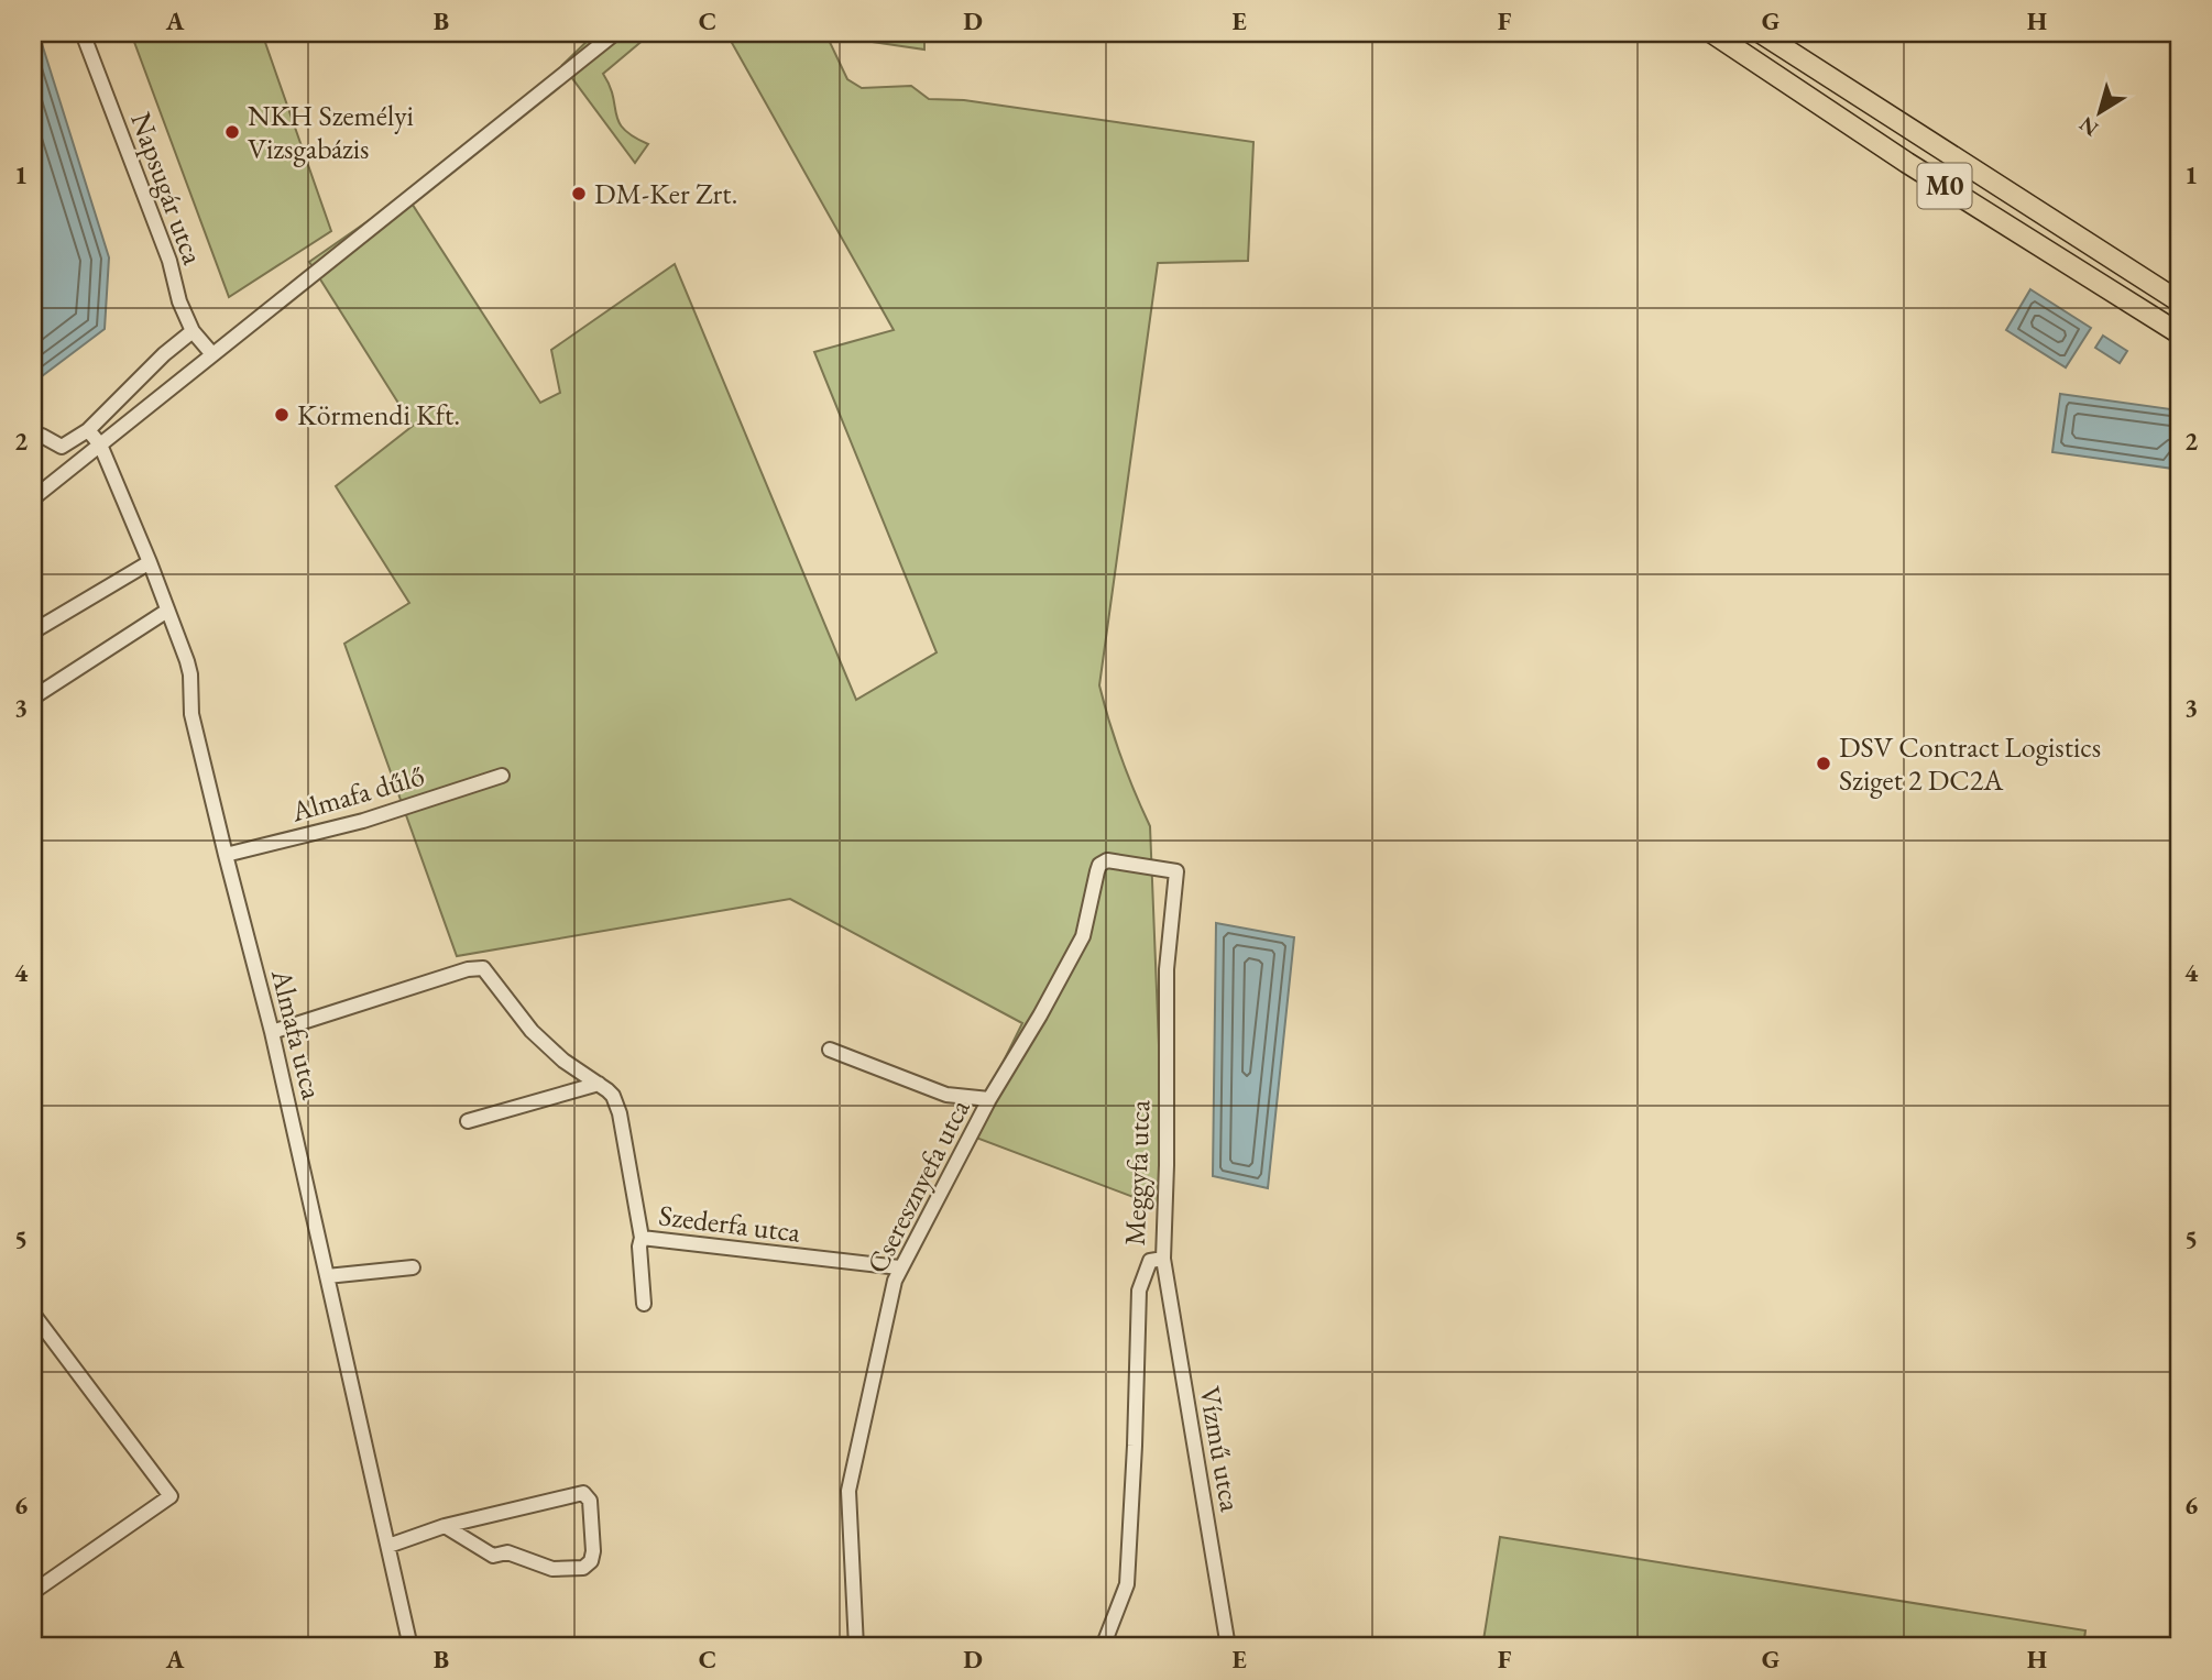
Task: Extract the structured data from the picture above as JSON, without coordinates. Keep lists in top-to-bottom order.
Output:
{
  "streets": {
    "highway": ["M0"],
    "street": [
      "Napsugár utca",
      "Almafa dűlő",
      "Almafa utca",
      "Meggyfa utca",
      "Cseresznyefa utca",
      "Szederfa utca",
      "Vízmű utca"
    ]
  },
  "crossings": [
    ["Almafa dűlő", "Almafa utca"],
    ["Almafa utca", "Szederfa utca"],
    ["Meggyfa utca", "Cseresznyefa utca"],
    ["Meggyfa utca", "Vízmű utca"],
    ["Cseresznyefa utca", "Szederfa utca"]
  ],
  "places": [
    "NKH Személyi Vizsgabázis",
    "DM-Ker Zrt.",
    "Körmendi Kft.",
    "DSV Contract Logistics Sziget 2 DC2A"
  ],
  "north": "bottom left",
  "grid": {
    "columns": [
      "A",
      "B",
      "C",
      "D",
      "E",
      "F",
      "G",
      "H"
    ],
    "rows": [
      "1",
      "2",
      "3",
      "4",
      "5",
      "6"
    ]
  }
}
